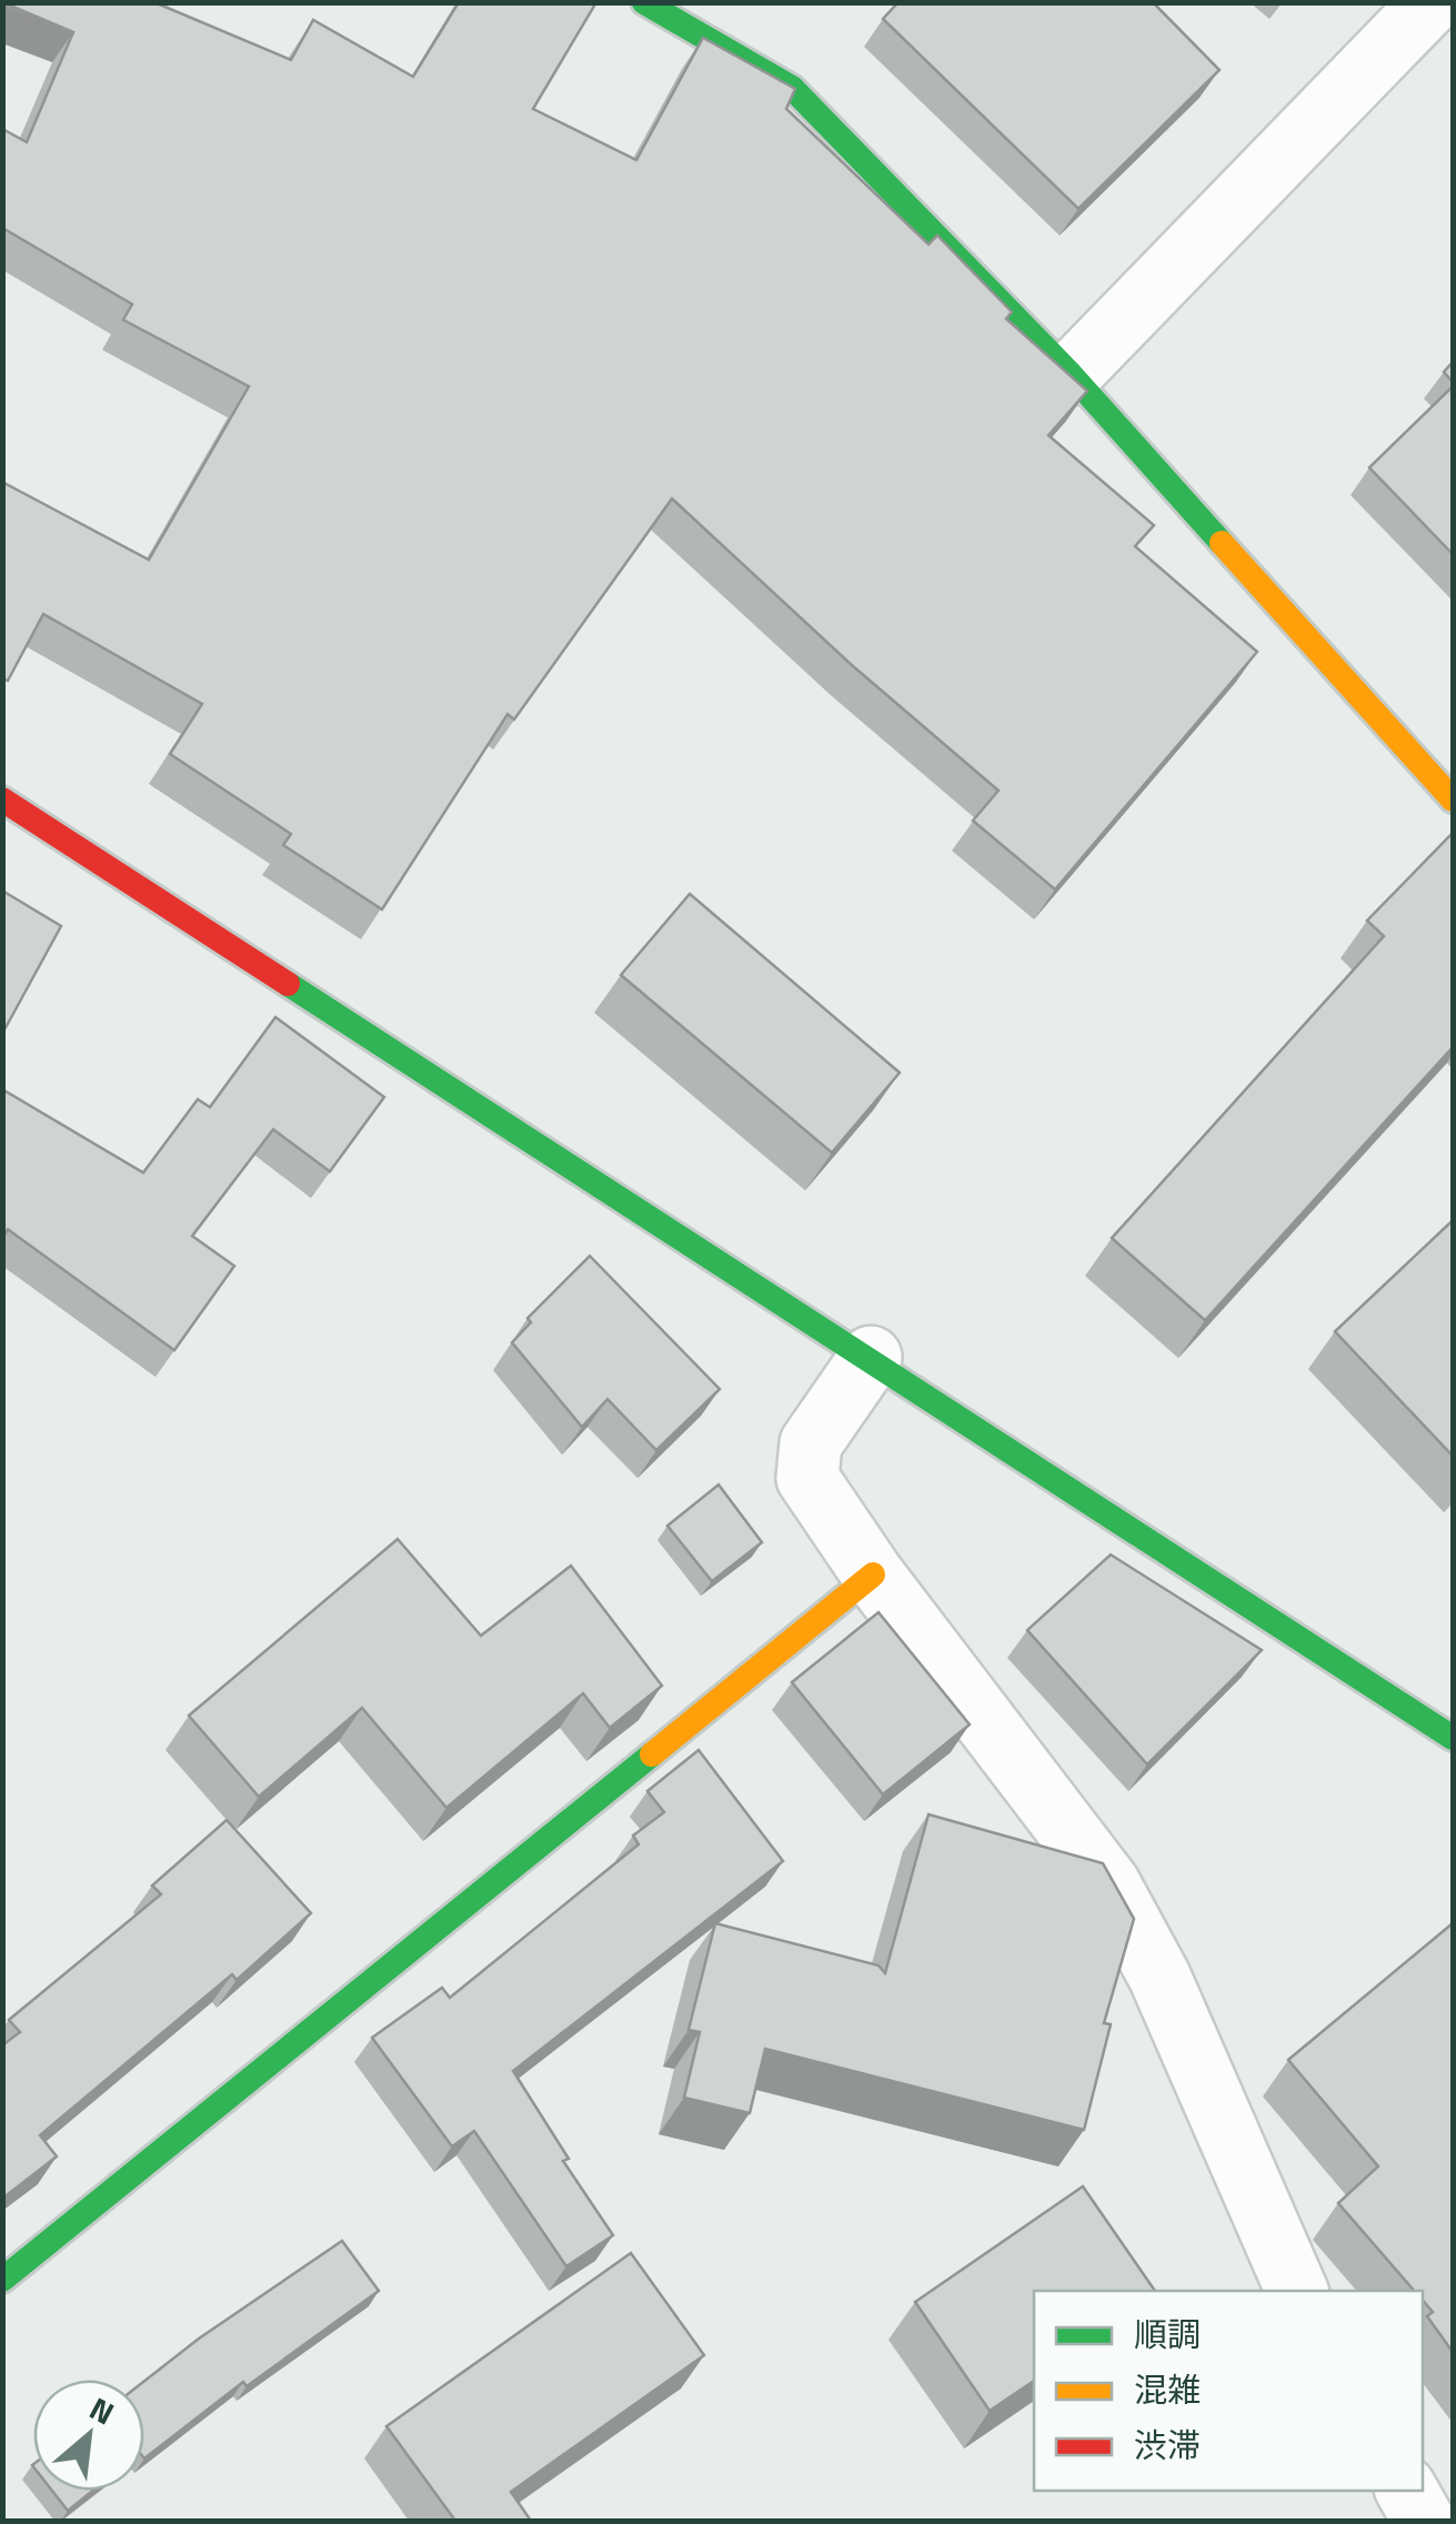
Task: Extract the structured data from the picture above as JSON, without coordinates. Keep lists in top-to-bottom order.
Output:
{
  "legend": ["順調", "混雑", "渋滞"],
  "north": "top right"
}
